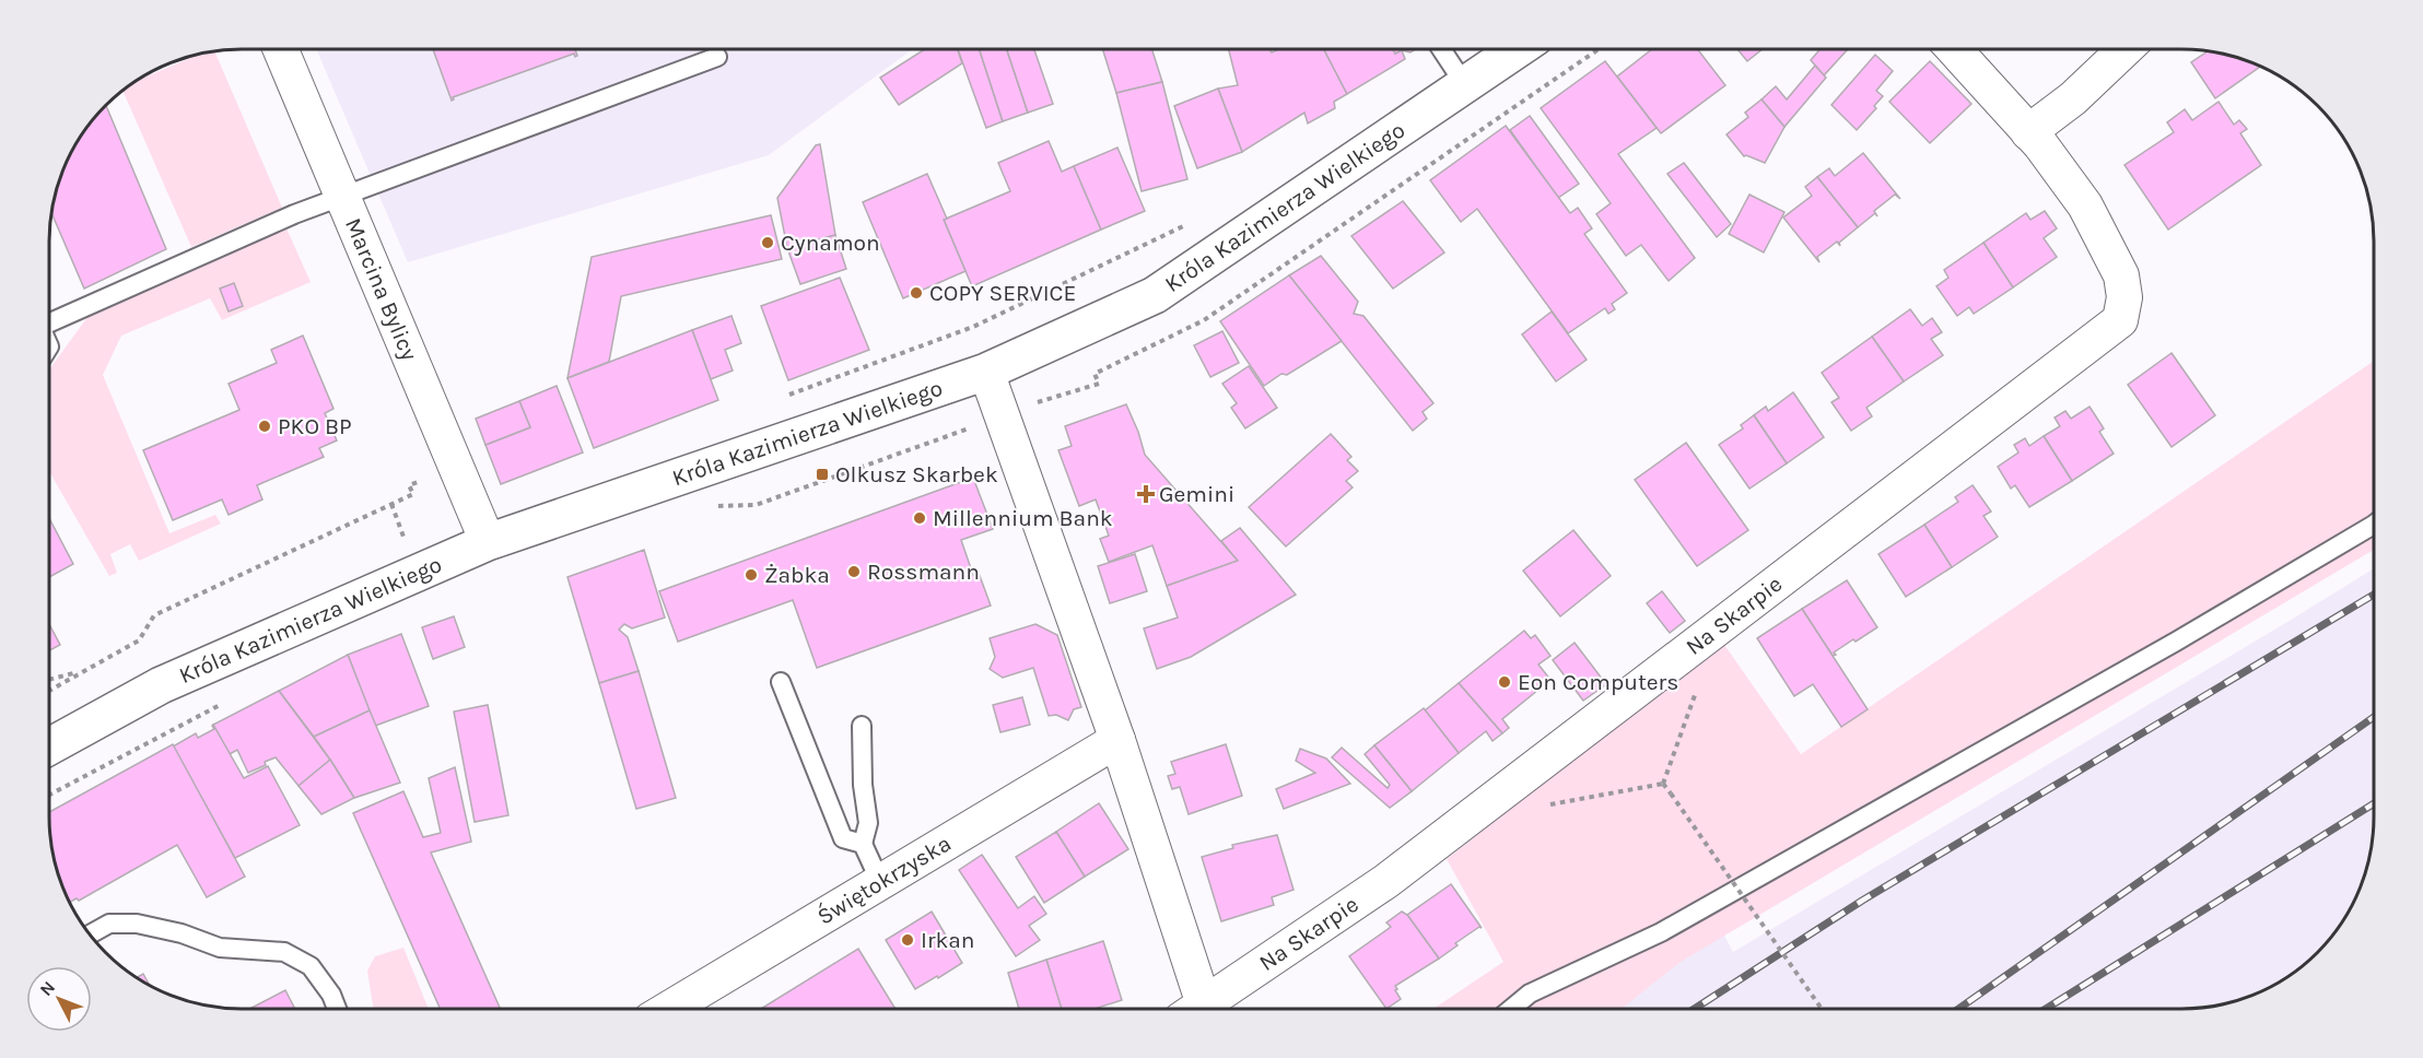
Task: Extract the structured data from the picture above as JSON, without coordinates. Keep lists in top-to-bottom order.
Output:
{
  "streets": {
    "street": [
      "Króla Kazimierza Wielkiego",
      "Marcina Bylicy",
      "Na Skarpie",
      "Świętokrzyska"
    ]
  },
  "crossings": [
    ["Króla Kazimierza Wielkiego", "Marcina Bylicy"]
  ],
  "places": {
    "other": [
      "Cynamon",
      "COPY SERVICE",
      "PKO BP",
      "Millennium Bank",
      "Rossmann",
      "Żabka",
      "Eon Computers",
      "Irkan"
    ],
    "transit": ["Olkusz Skarbek"],
    "health": ["Gemini"]
  },
  "north": "top left"
}
